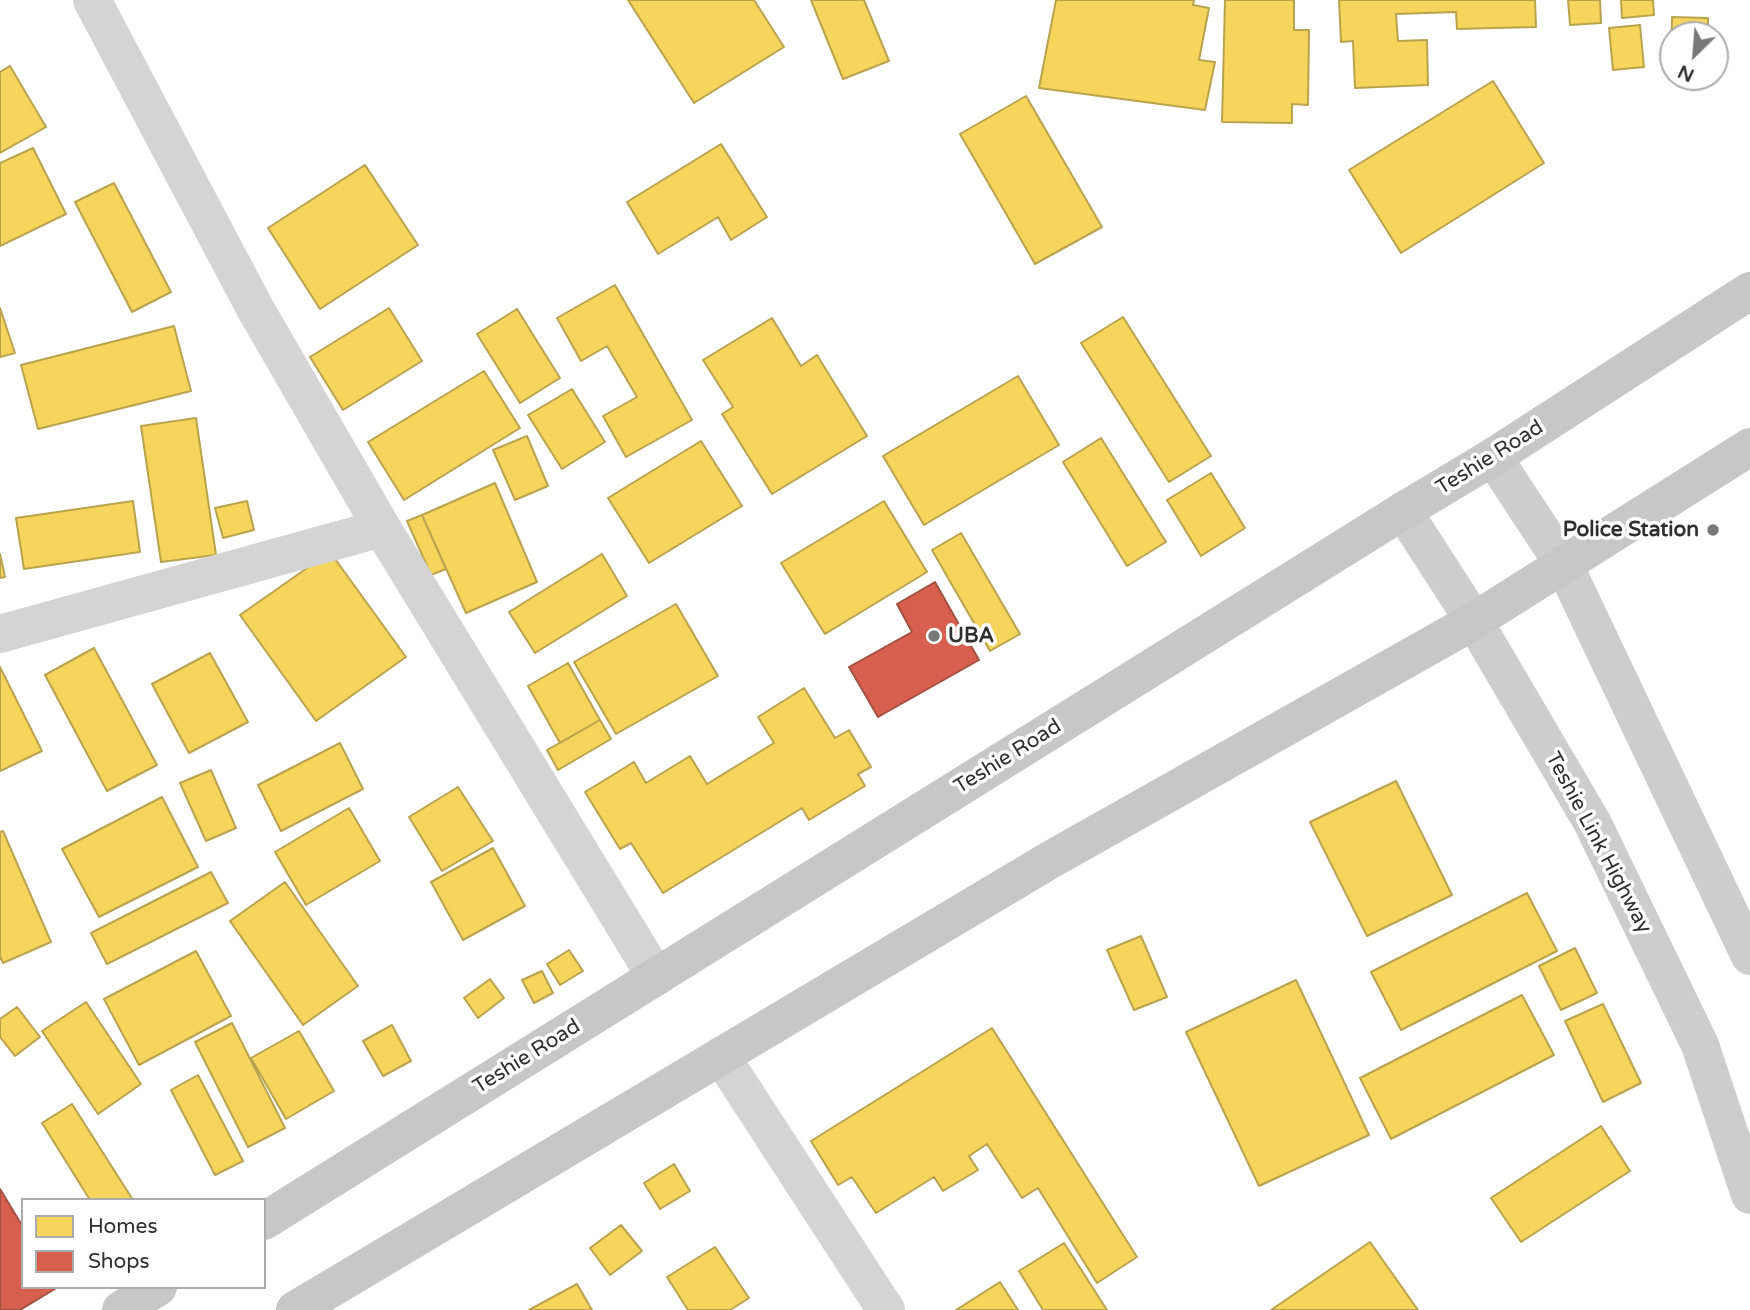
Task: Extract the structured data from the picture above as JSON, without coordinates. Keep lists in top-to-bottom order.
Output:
{
  "streets": {
    "main road": ["Teshie Road", "Teshie Link Highway"]
  },
  "crossings": [
    ["Teshie Road", "Teshie Link Highway"]
  ],
  "places": ["Police Station", "UBA"],
  "legend": ["Homes", "Shops"],
  "north": "bottom left"
}
